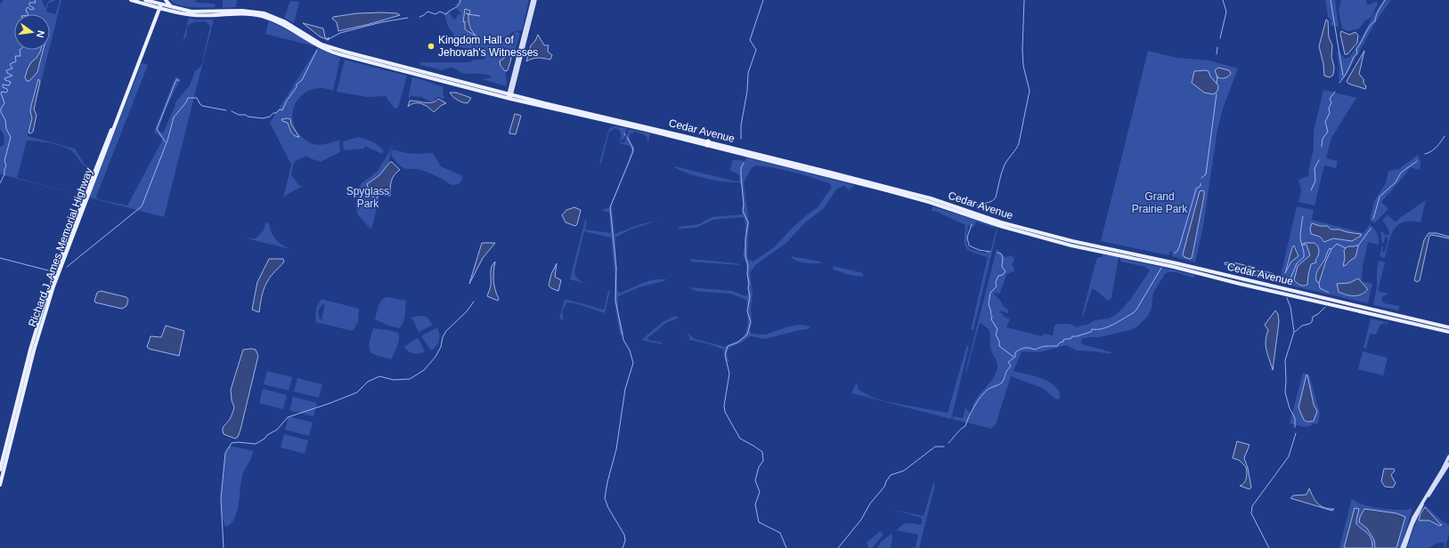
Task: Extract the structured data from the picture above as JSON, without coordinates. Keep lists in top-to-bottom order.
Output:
{
  "streets": {
    "main road": ["Cedar Avenue", "Richard J. Ames Memorial Highway"]
  },
  "parks": ["Spyglass Park", "Grand Prairie Park"],
  "places": ["Kingdom Hall of Jehovah's Witnesses"],
  "north": "right"
}
